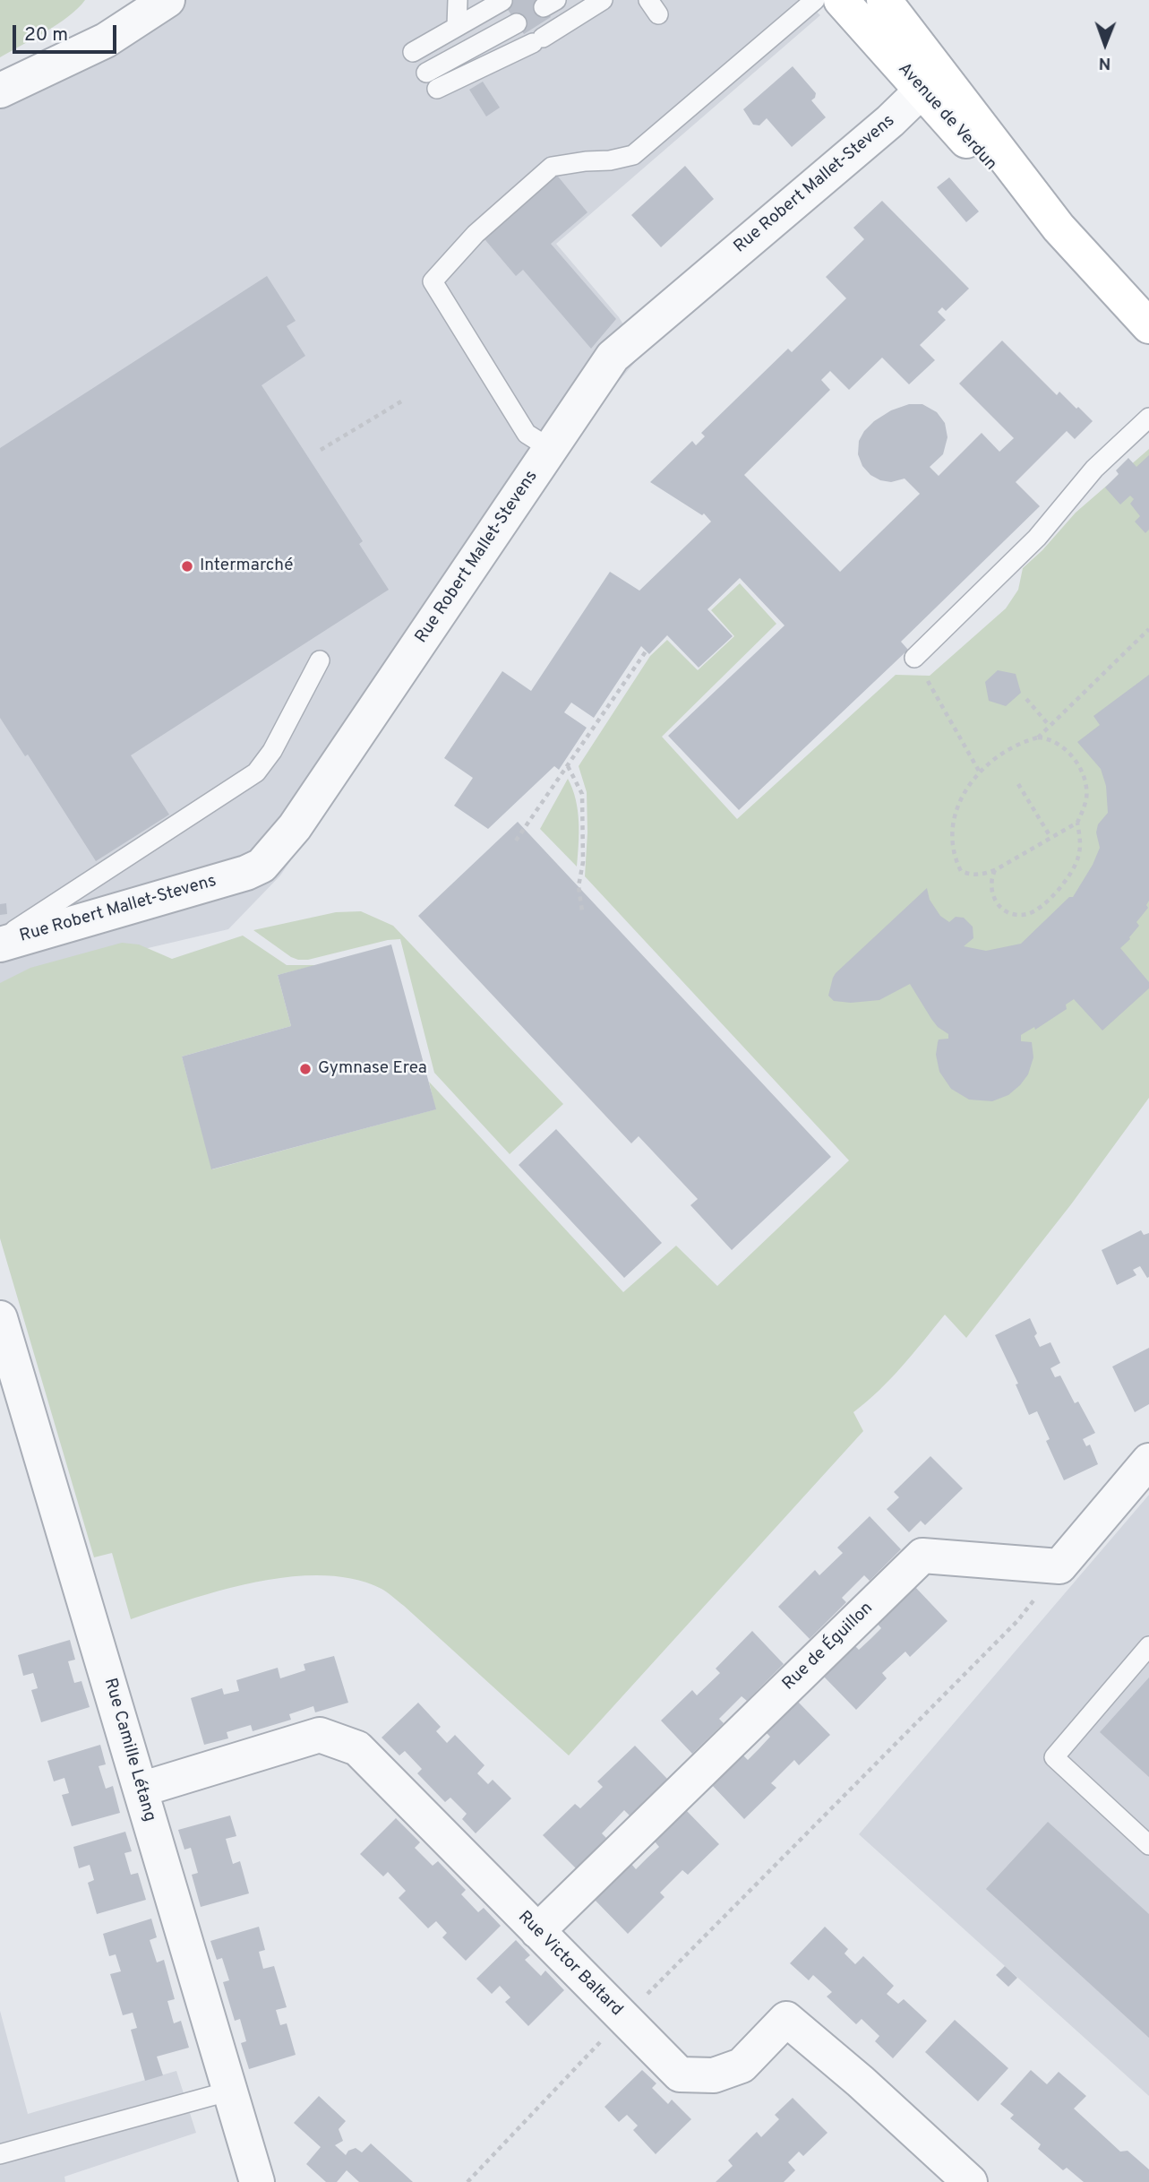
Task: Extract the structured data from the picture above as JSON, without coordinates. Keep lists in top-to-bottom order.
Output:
{
  "streets": {
    "main road": ["Avenue de Verdun"],
    "street": [
      "Rue Robert Mallet-Stevens",
      "Rue de Éguillon",
      "Rue Camille Létang",
      "Rue Victor Baltard"
    ]
  },
  "crossings": [
    ["Avenue de Verdun", "Rue Robert Mallet-Stevens"],
    ["Rue de Éguillon", "Rue Victor Baltard"],
    ["Rue Camille Létang", "Rue Victor Baltard"]
  ],
  "places": ["Intermarché", "Gymnase Erea"],
  "scale_bar": "20 m",
  "north": "bottom"
}
